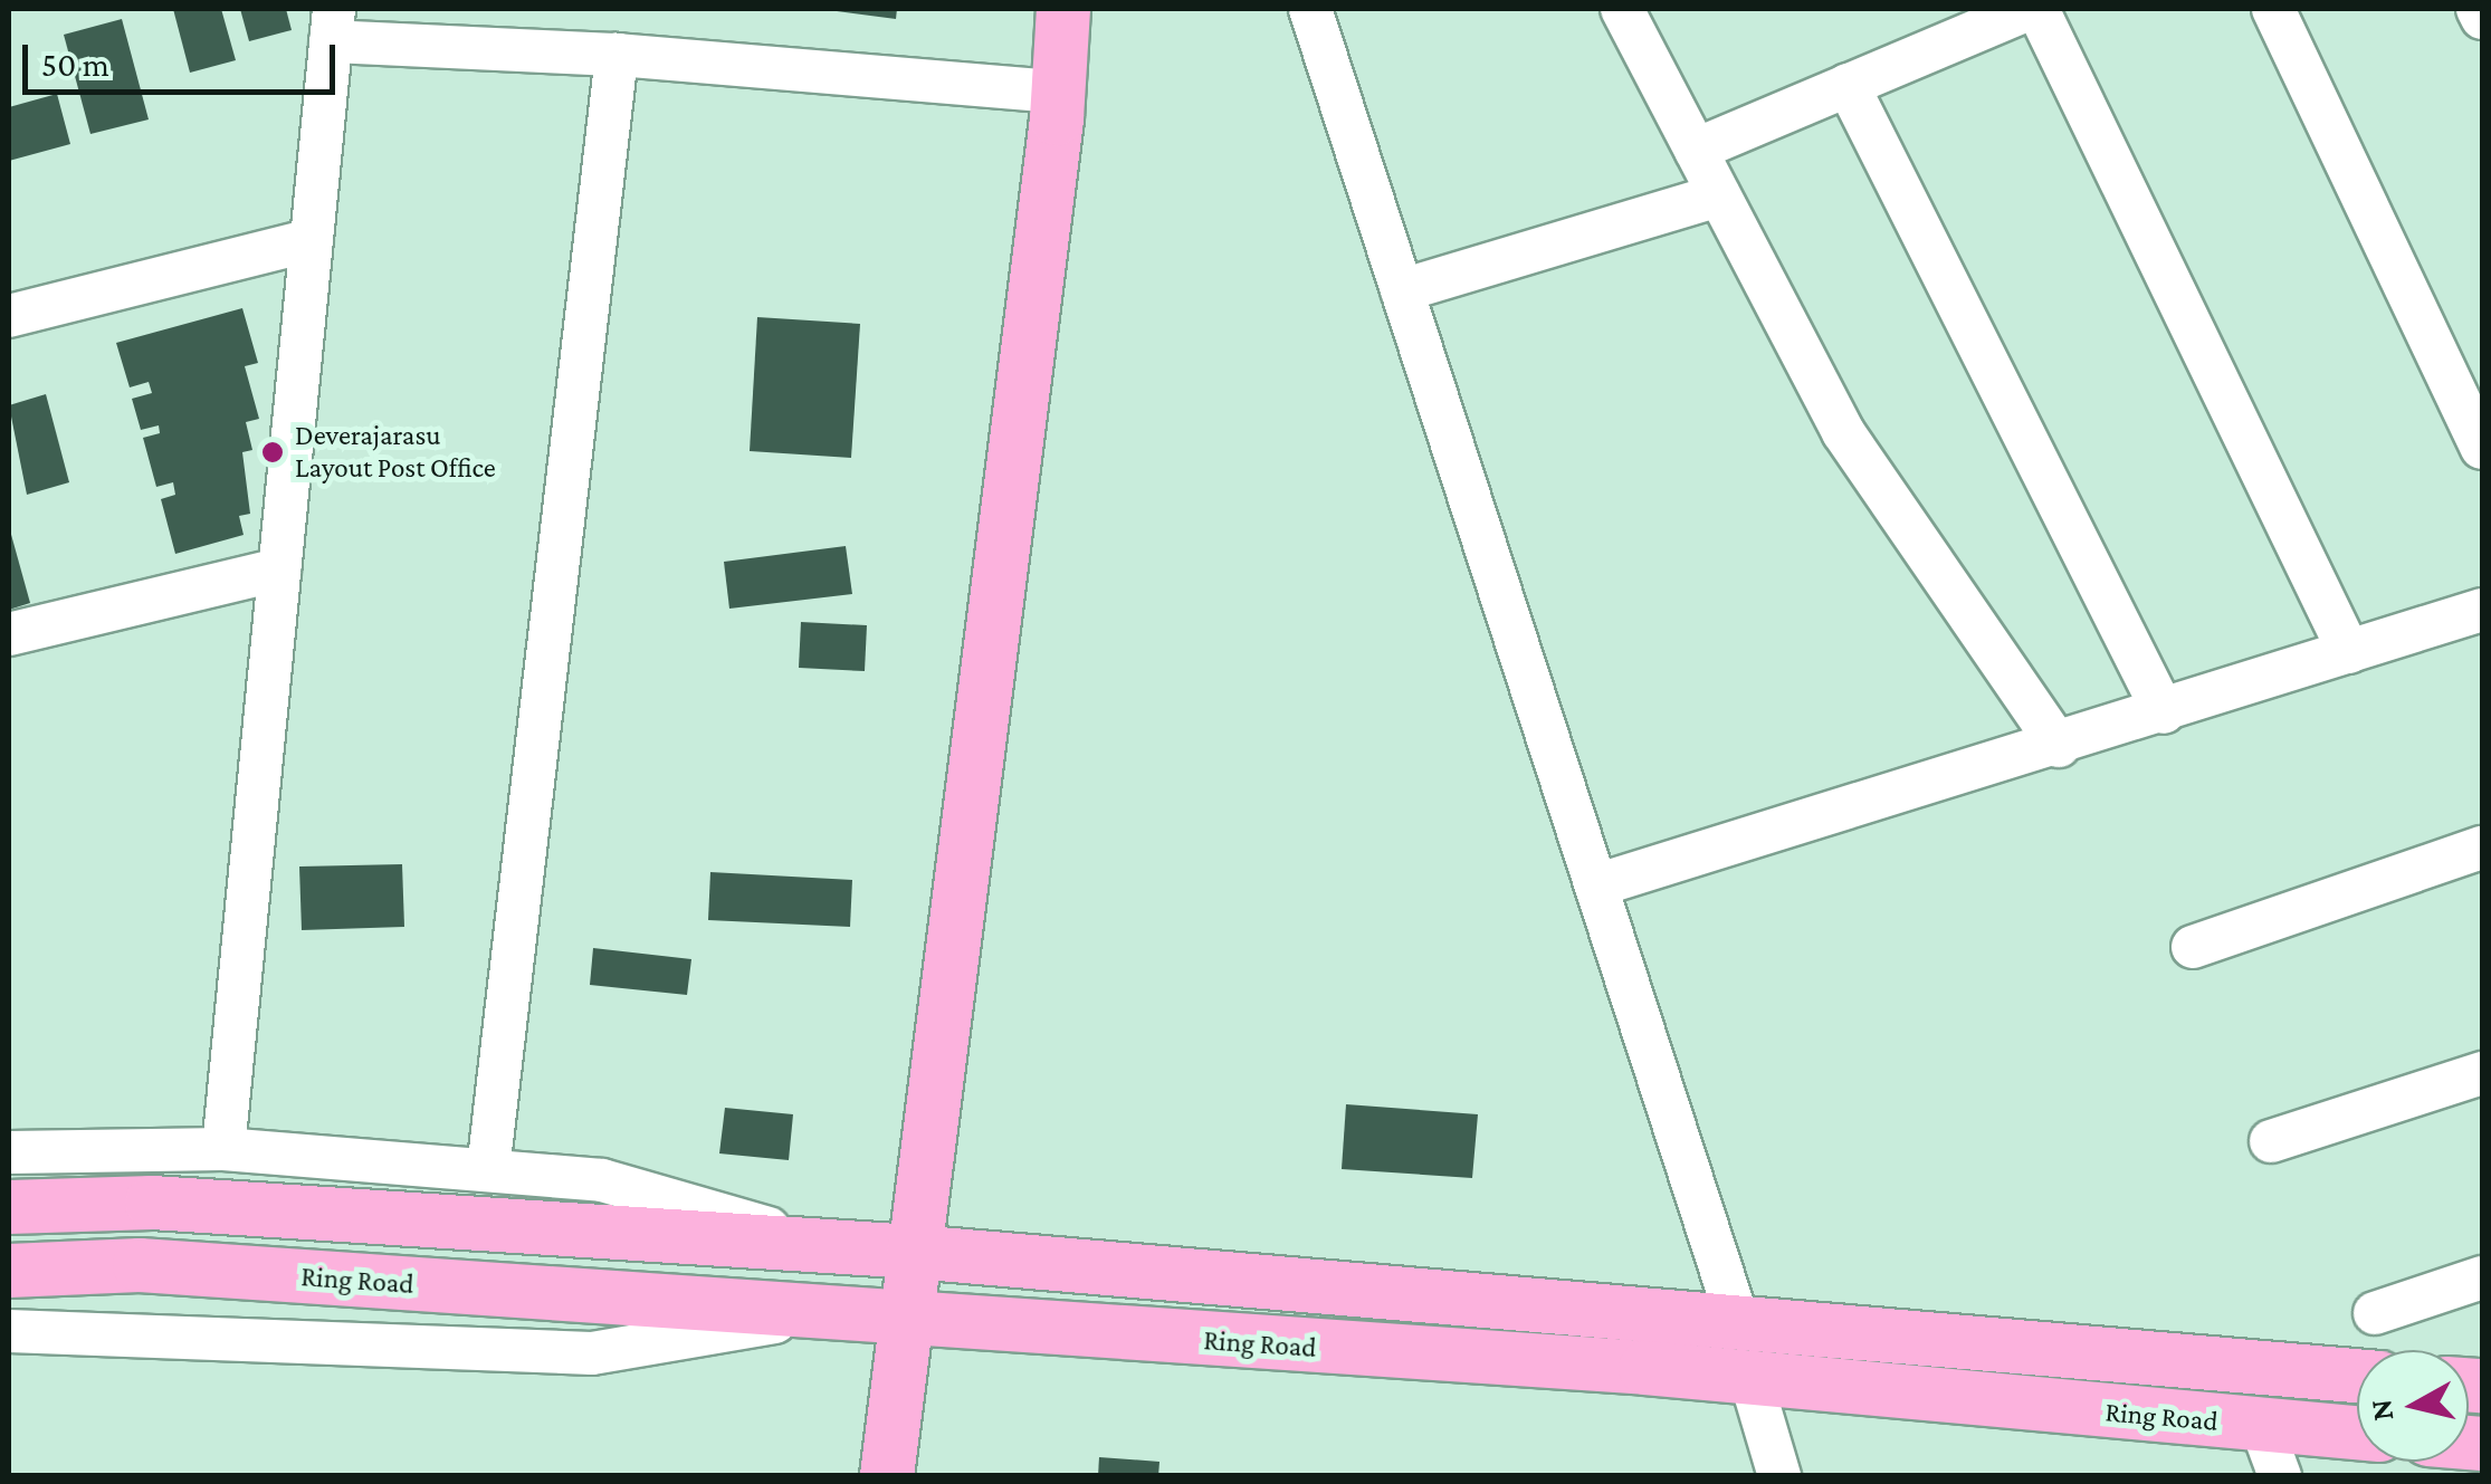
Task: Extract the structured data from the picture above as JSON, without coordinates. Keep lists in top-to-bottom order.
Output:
{
  "streets": {
    "main road": ["Ring Road"]
  },
  "places": ["Deverajarasu Layout Post Office"],
  "scale_bar": "50 m",
  "north": "left"
}
